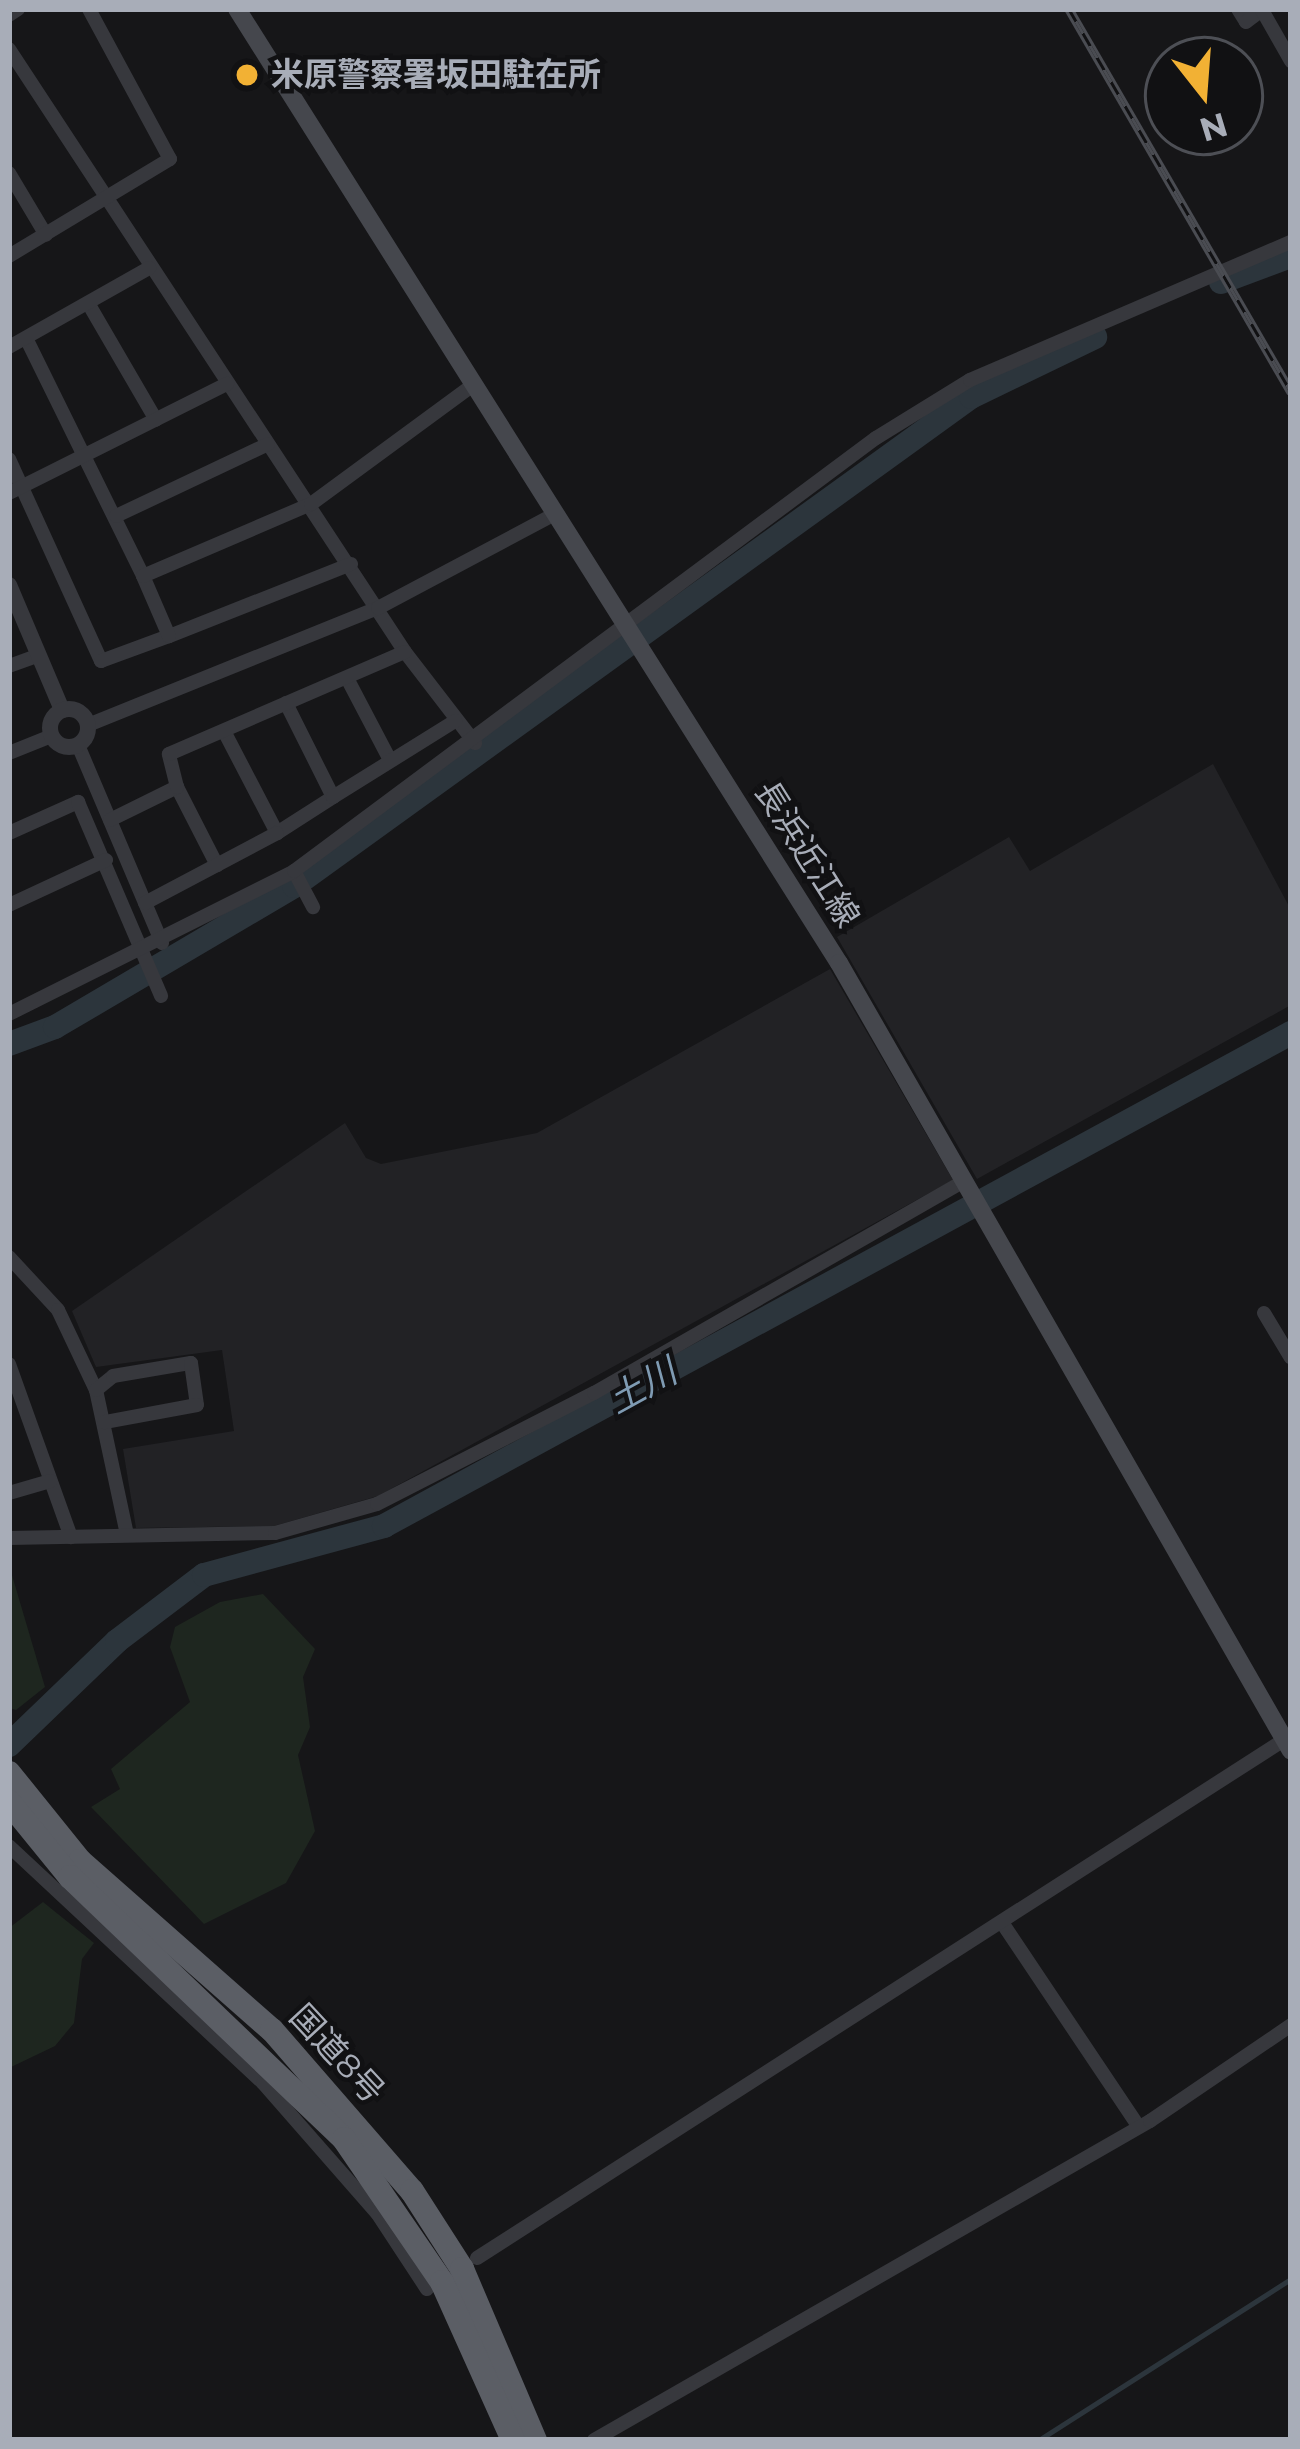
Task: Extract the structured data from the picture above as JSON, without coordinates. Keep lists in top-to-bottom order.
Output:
{
  "streets": {
    "highway": ["国道8号"],
    "main road": ["長浜近江線"]
  },
  "water": ["土川"],
  "places": ["米原警察署坂田駐在所"],
  "north": "bottom"
}
